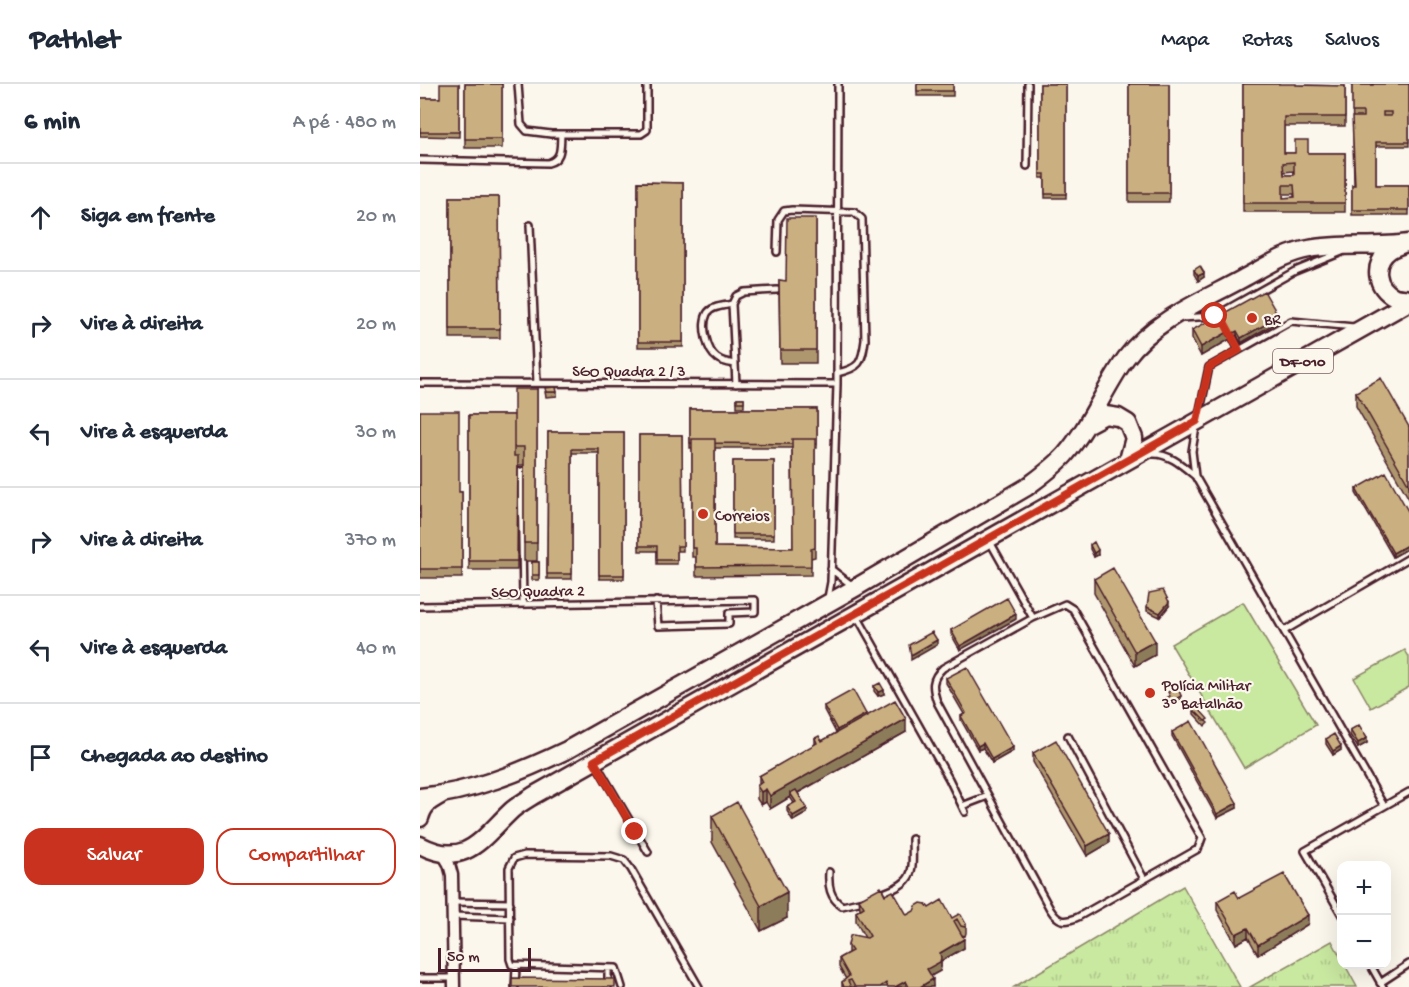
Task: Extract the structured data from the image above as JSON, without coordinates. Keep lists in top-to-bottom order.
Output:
{
  "streets": {
    "main road": ["DF-010"],
    "lane": ["SGO Quadra 2 / 3", "SGO Quadra 2"]
  },
  "places": ["BR", "Correios", "Polícia Militar 3º Batalhão"],
  "scale_bar": "50 m",
  "page": {
    "header": "Pathlet",
    "nav": ["Mapa", "Rotas", "Salvos"],
    "heading": ["6 min", "A pé · 480 m"],
    "list": [
      ["Siga em frente", "20 m"],
      ["Vire à direita", "20 m"],
      ["Vire à esquerda", "30 m"],
      ["Vire à direita", "370 m"],
      ["Vire à esquerda", "40 m"],
      "Chegada ao destino"
    ],
    "buttons": ["Salvar", "Compartilhar"],
    "map_buttons": ["+", "−"],
    "scale": "50 m"
  }
}
